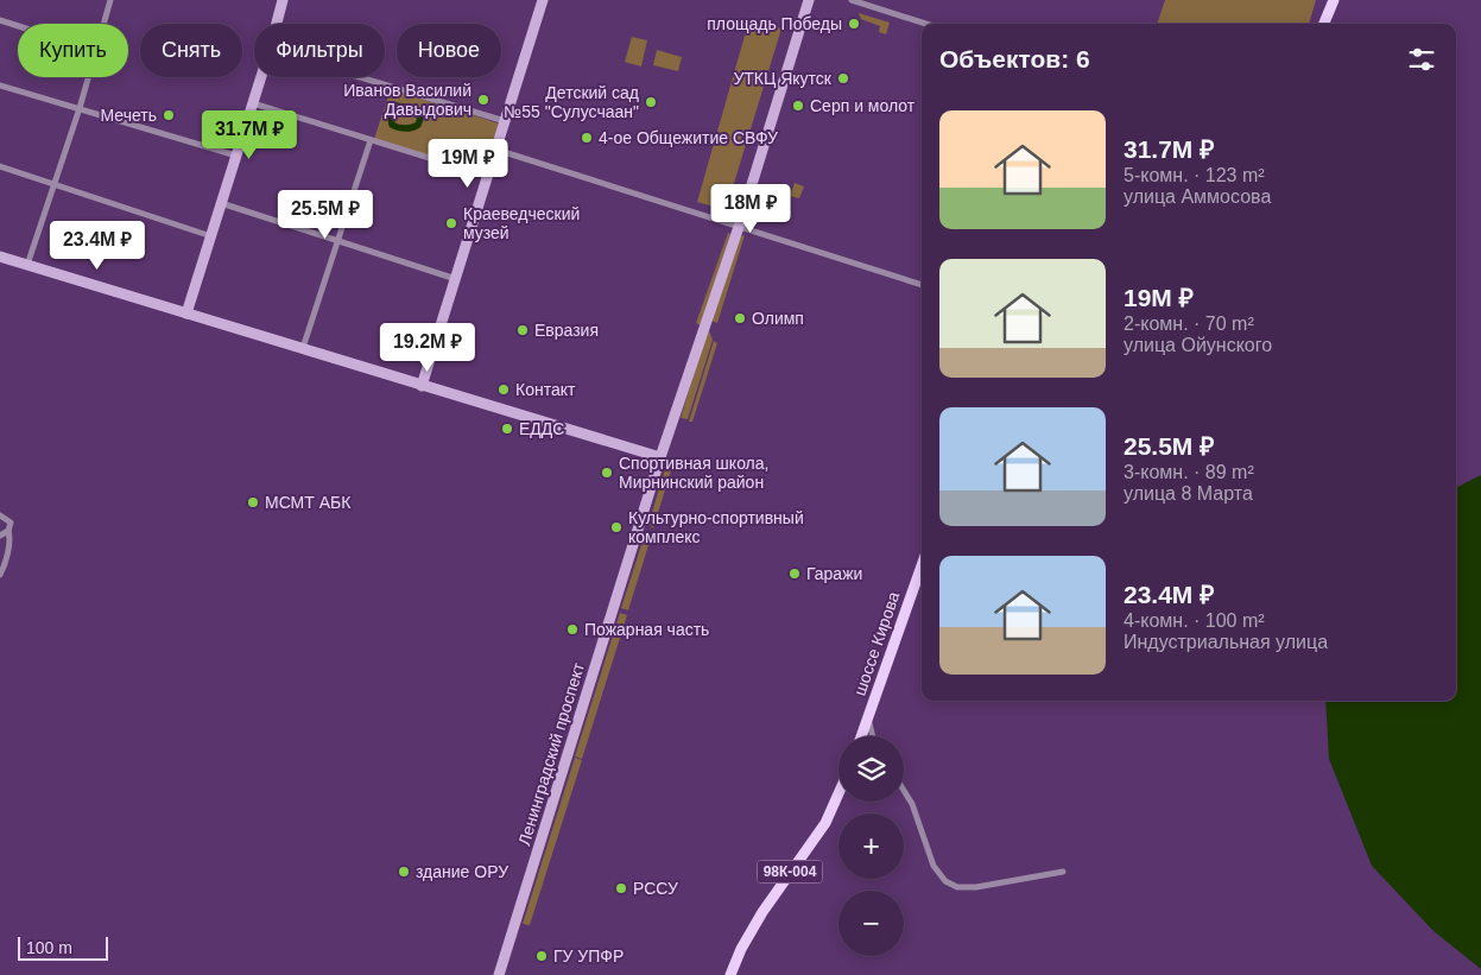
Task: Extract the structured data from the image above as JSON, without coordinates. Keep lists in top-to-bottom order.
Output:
{
  "streets": {
    "main road": ["шоссе Кирова", "Ленинградский проспект", "98К-004"]
  },
  "places": [
    "площадь Победы",
    "УТКЦ Якутск",
    "Иванов Василий Давыдович",
    "Детский сад №55 \"Сулусчаан\"",
    "Серп и молот",
    "Мечеть",
    "4-ое Общежитие СВФУ",
    "Краеведческий музей",
    "Олимп",
    "Евразия",
    "Контакт",
    "ЕДДС",
    "Спортивная школа, Мирнинский район",
    "МСМТ АБК",
    "Культурно-спортивный комплекс",
    "Гаражи",
    "Пожарная часть",
    "здание ОРУ",
    "РССУ",
    "ГУ УПФР"
  ],
  "scale_bar": "100 m",
  "page": {
    "chip": [
      "Купить",
      "Снять",
      "Фильтры",
      "Новое"
    ],
    "heading": "Объектов: 6",
    "list": [
      {
        "name": "31.7M ₽",
        "note": "5-комн. · 123 m² · улица Аммосова"
      },
      {
        "name": "19M ₽",
        "note": "2-комн. · 70 m² · улица Ойунского"
      },
      {
        "name": "25.5M ₽",
        "note": "3-комн. · 89 m² · улица 8 Марта"
      },
      {
        "name": "23.4M ₽",
        "note": "4-комн. · 100 m² · Индустриальная улица"
      }
    ],
    "price": [
      "31.7M ₽",
      "19M ₽",
      "18M ₽",
      "25.5M ₽",
      "23.4M ₽",
      "19.2M ₽"
    ],
    "map_buttons": ["+", "−"],
    "scale": "100 m"
  }
}
